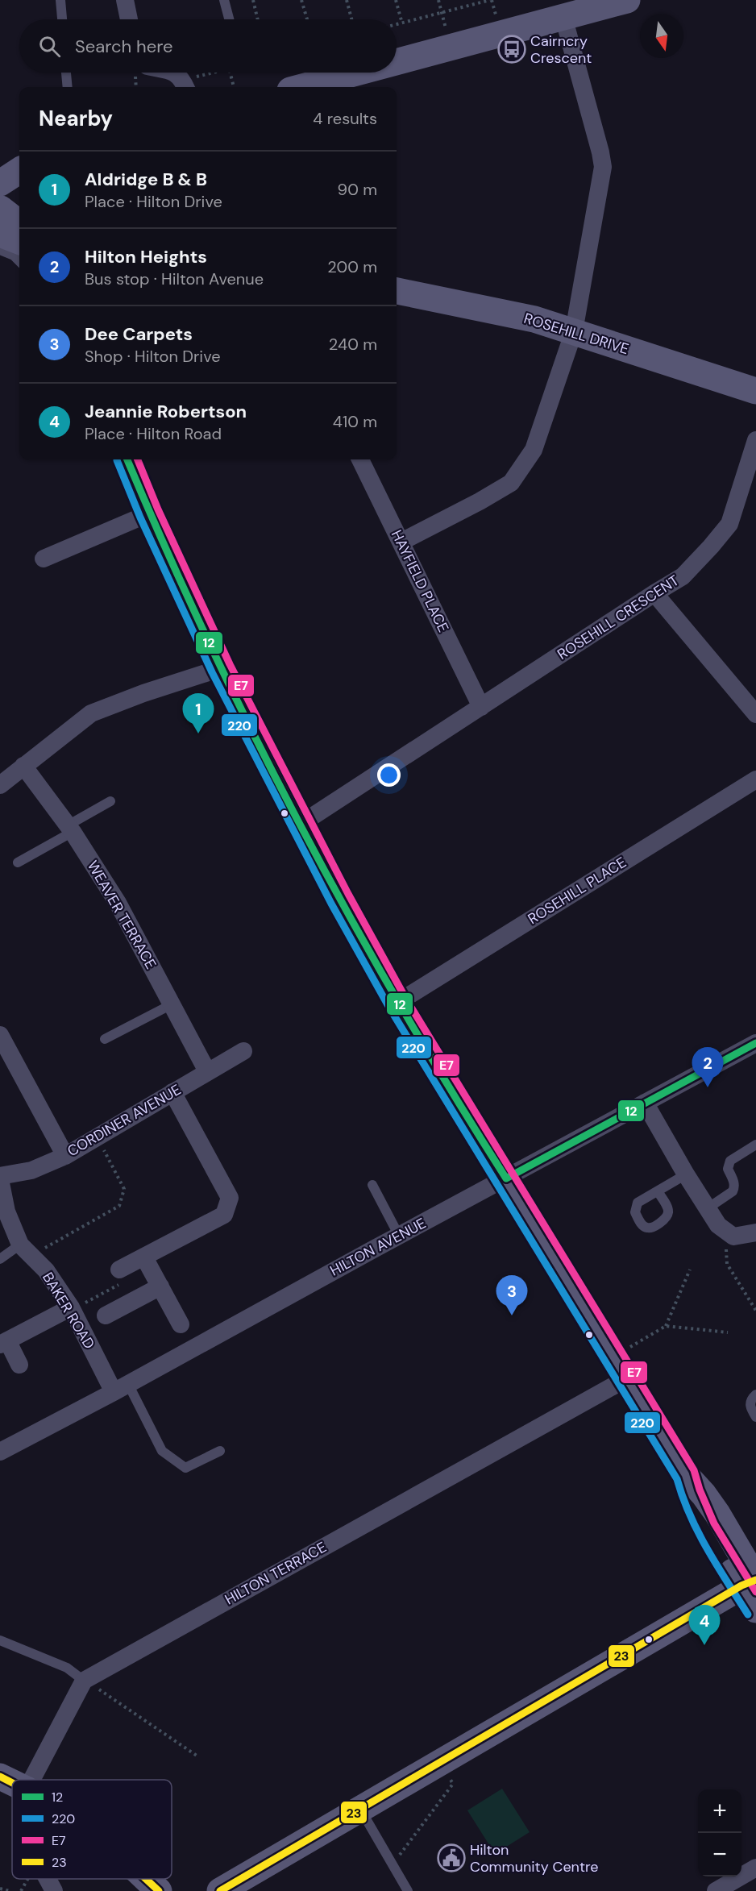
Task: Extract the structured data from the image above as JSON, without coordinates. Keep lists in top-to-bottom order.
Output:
{
  "streets": {
    "street": [
      "ROSEHILL DRIVE",
      "HAYFIELD PLACE",
      "ROSEHILL CRESCENT",
      "ROSEHILL PLACE",
      "WEAVER TERRACE",
      "CORDINER AVENUE",
      "HILTON AVENUE",
      "BAKER ROAD",
      "HILTON TERRACE"
    ]
  },
  "crossings": [
    ["HAYFIELD PLACE", "ROSEHILL CRESCENT"],
    ["WEAVER TERRACE", "CORDINER AVENUE"],
    ["CORDINER AVENUE", "BAKER ROAD"],
    ["HILTON AVENUE", "BAKER ROAD"]
  ],
  "places": {
    "bus stop": ["Cairncry Crescent"],
    "public building": ["Hilton Community Centre"]
  },
  "lines": [
    "transit line 12",
    "transit line E7",
    "transit line 220",
    "transit line 23"
  ],
  "legend": [
    "12",
    "220",
    "E7",
    "23"
  ],
  "north": "bottom",
  "page": {
    "search": "Search here",
    "heading": ["Nearby", "4 results"],
    "list": [
      {
        "mark": "1",
        "name": "Aldridge B & B",
        "note": "Place · Hilton Drive",
        "value": "90 m"
      },
      {
        "mark": "2",
        "name": "Hilton Heights",
        "note": "Bus stop · Hilton Avenue",
        "value": "200 m"
      },
      {
        "mark": "3",
        "name": "Dee Carpets",
        "note": "Shop · Hilton Drive",
        "value": "240 m"
      },
      {
        "mark": "4",
        "name": "Jeannie Robertson",
        "note": "Place · Hilton Road",
        "value": "410 m"
      }
    ],
    "pins": [
      "1",
      "2",
      "3",
      "4"
    ],
    "map_buttons": ["+", "−"]
  }
}
